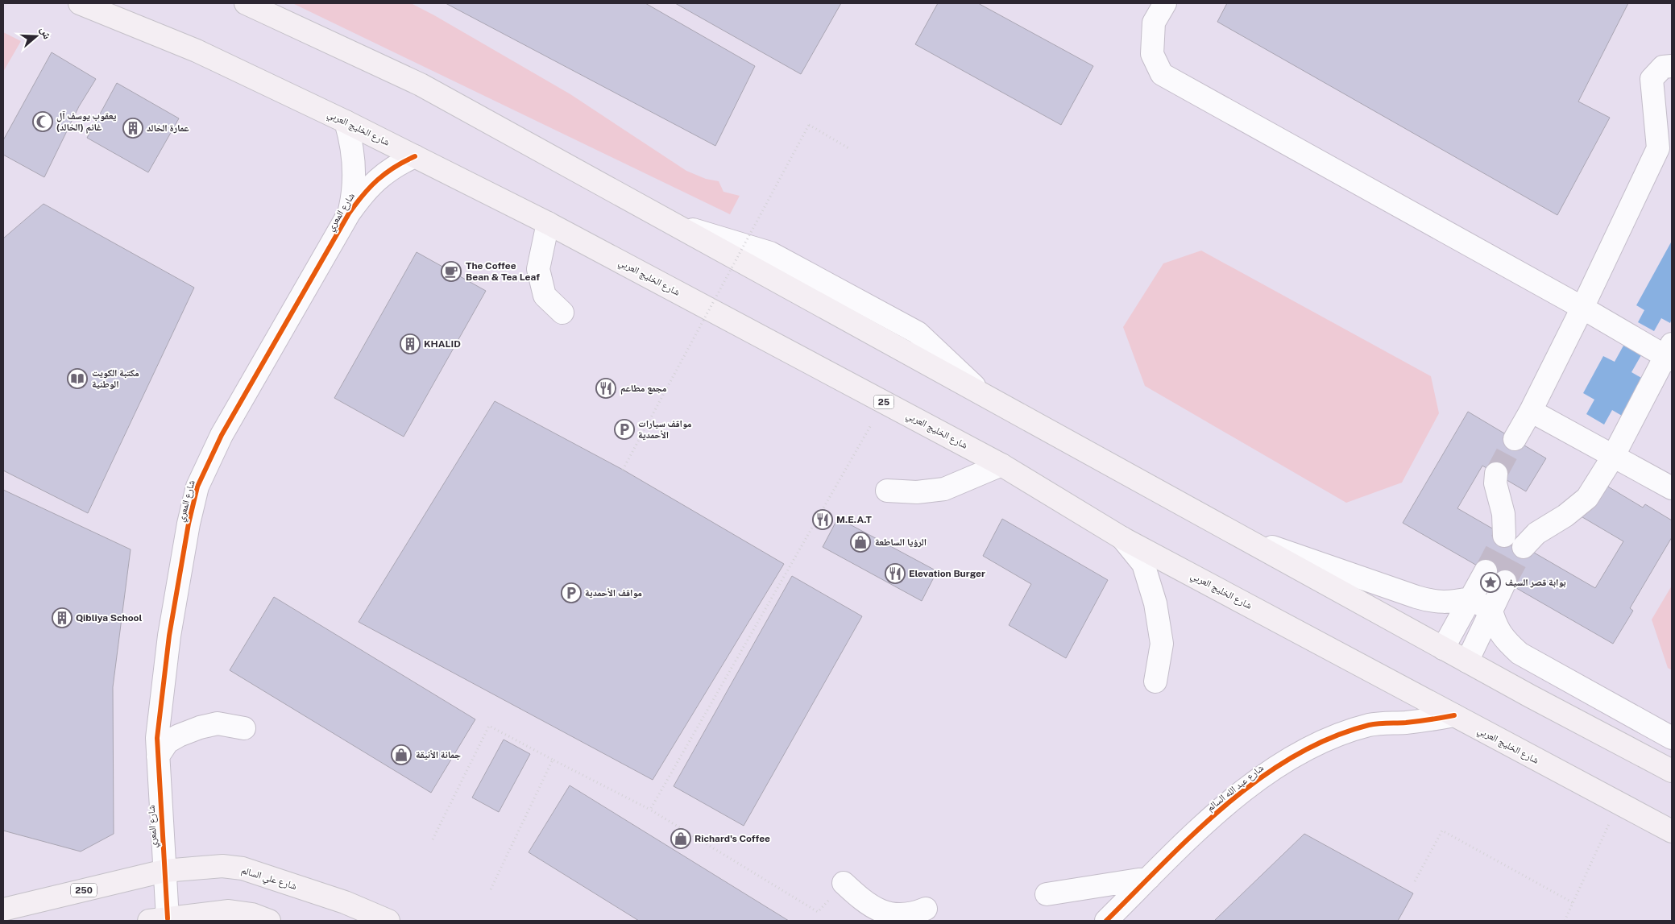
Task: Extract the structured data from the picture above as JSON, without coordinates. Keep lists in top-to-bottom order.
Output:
{
  "streets": {
    "main road": [
      "شارع الخليج العربي",
      "25",
      "شارع علي السالم",
      "250"
    ],
    "street": ["شارع المعري", "شارع عبد الله السالم"]
  },
  "crossings": [
    ["شارع الخليج العربي", "شارع المعري"],
    ["شارع الخليج العربي", "شارع عبد الله السالم"],
    ["شارع المعري", "شارع علي السالم"]
  ],
  "places": {
    "mosque": ["يعقوب يوسف آل غانم (الخالد)"],
    "building": ["عمارة الخالد", "KHALID", "Qibliya School"],
    "cafe": ["The Coffee Bean & Tea Leaf"],
    "library": ["مكتبة الكويت الوطنية"],
    "restaurant": ["مجمع مطاعم", "M.E.A.T", "Elevation Burger"],
    "parking": ["مواقف سيارات الأحمدية", "مواقف الأحمدية"],
    "shop": ["الرؤيا الساطعة", "جمانة الأنيقة", "Richard's Coffee"],
    "place": ["بوابة قصر السيف"]
  },
  "north": "right"
}
